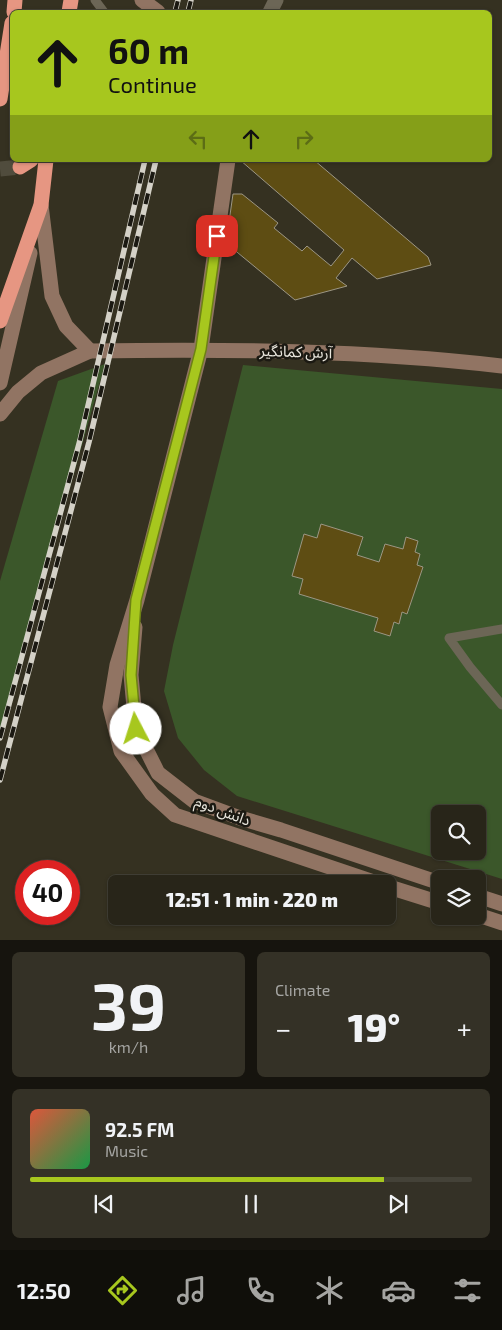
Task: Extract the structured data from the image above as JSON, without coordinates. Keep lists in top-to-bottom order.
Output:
{
  "streets": {
    "street": ["آرش کمانگیر", "دانش دوم"]
  },
  "page": {
    "turn": ["60 m", "Continue"],
    "limit": "40",
    "trip": "12:51 · 1 min · 220 m",
    "tile": [
      ["39", "km/h"],
      "Climate"
    ],
    "heat": ["−", "19°", "+"],
    "song": ["92.5 FM", "Music"],
    "tabs": "12:50"
  }
}
